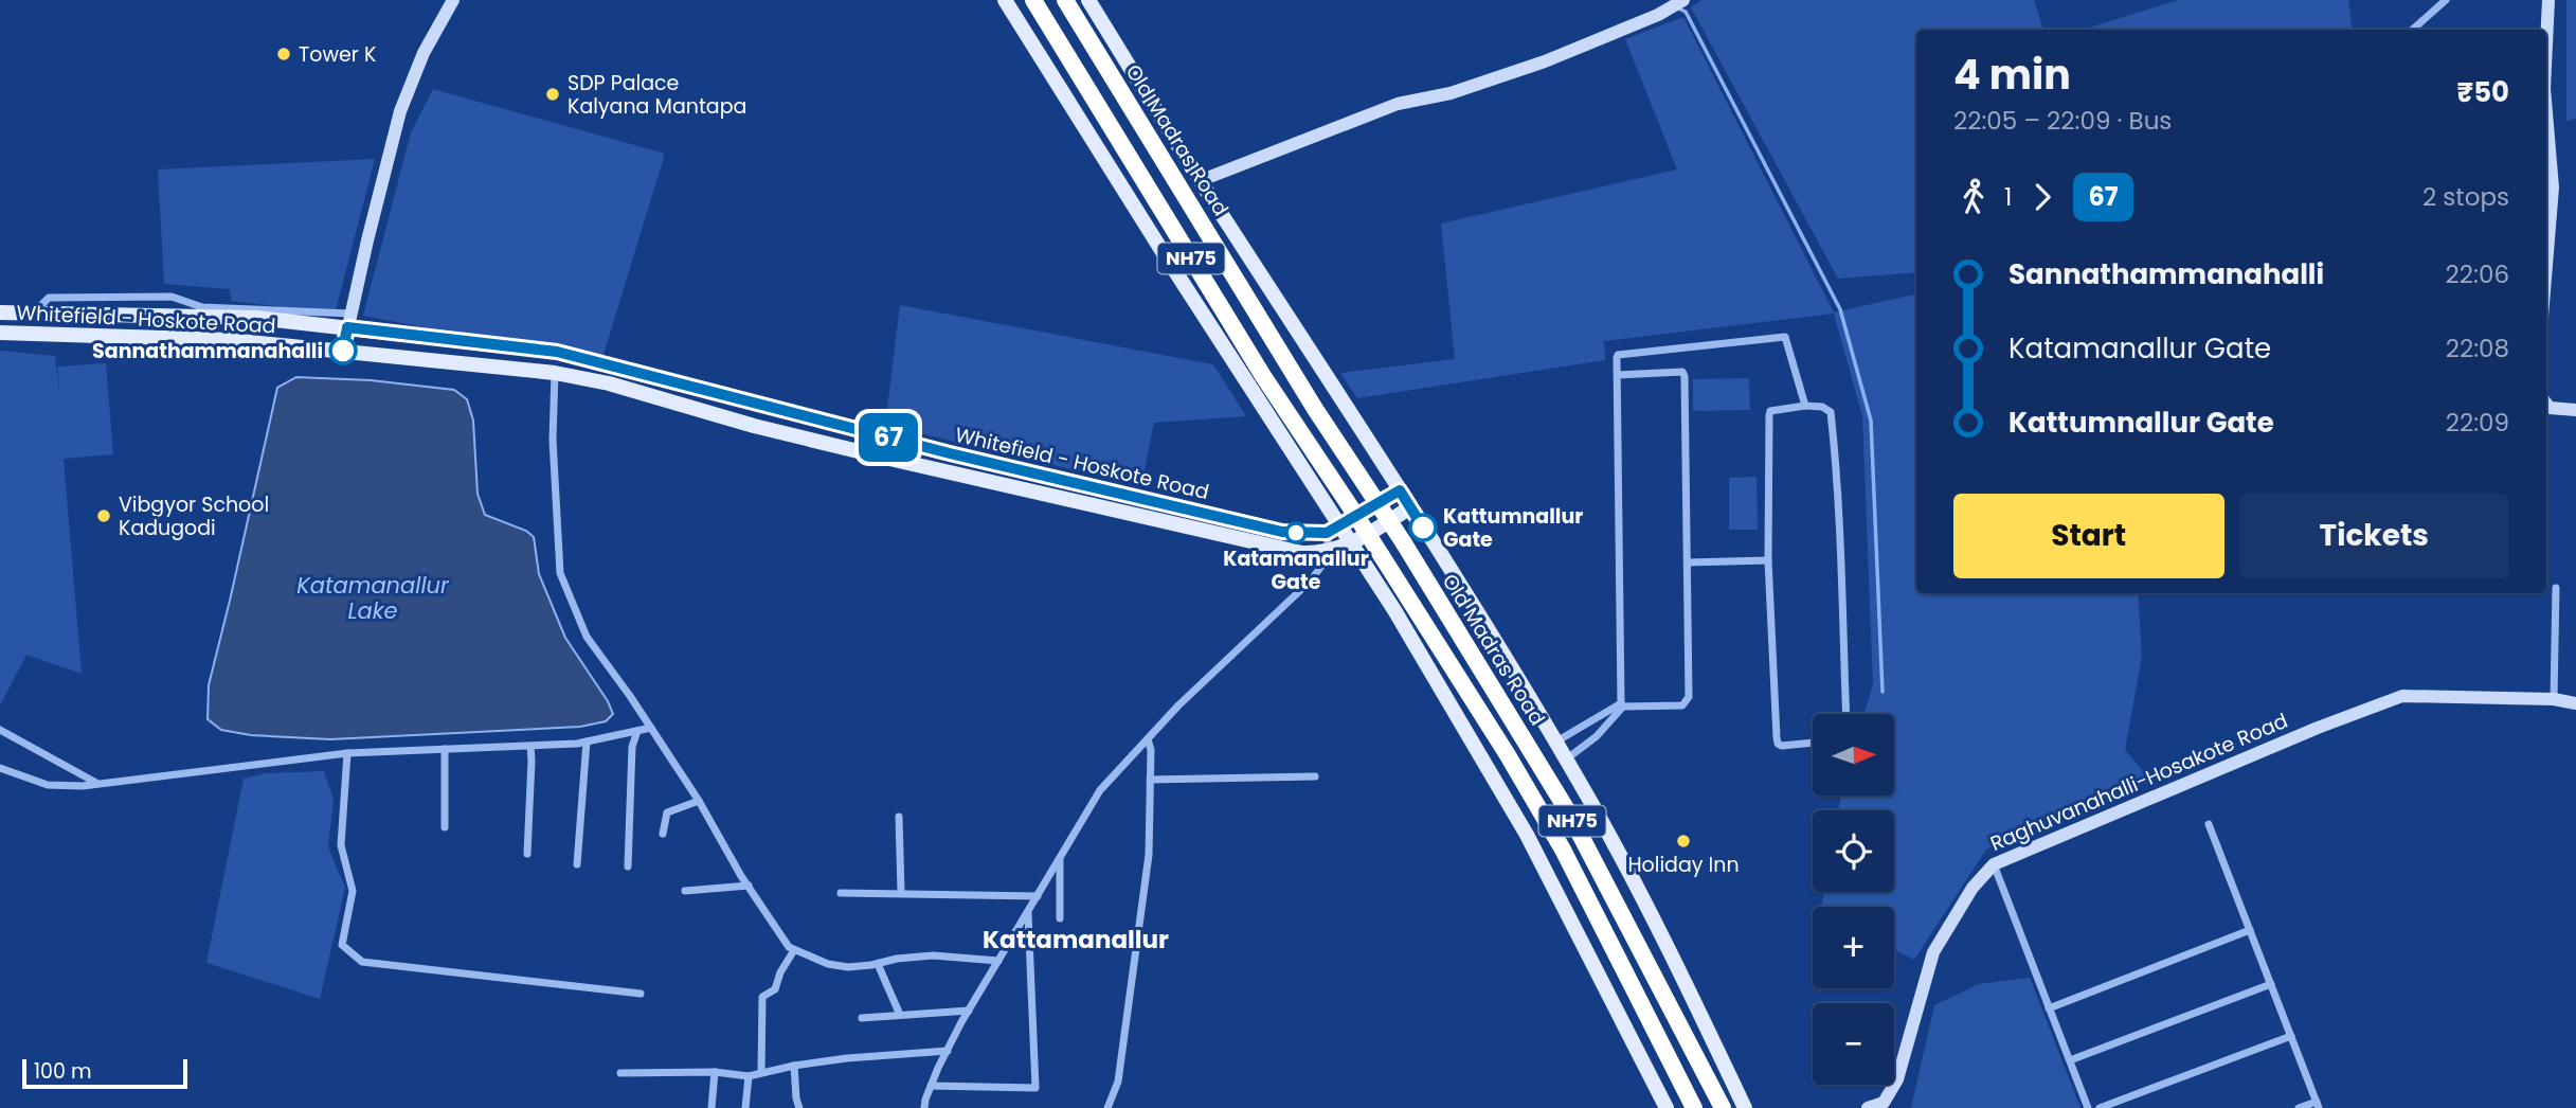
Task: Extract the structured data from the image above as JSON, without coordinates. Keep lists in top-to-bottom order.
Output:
{
  "streets": {
    "highway": ["Old Madras Road", "NH75"],
    "main road": ["Whitefield - Hoskote Road", "Raghuvanahalli-Hosakote Road"]
  },
  "districts": ["Kattamanallur"],
  "water": ["Katamanallur Lake"],
  "places": [
    "Tower K",
    "SDP Palace Kalyana Mantapa",
    "Sannathammanahalli",
    "Vibgyor School Kadugodi",
    "Kattumnallur Gate",
    "Katamanallur Gate",
    "Holiday Inn"
  ],
  "lines": ["bus line 67"],
  "scale_bar": "100 m",
  "north": "right",
  "page": {
    "on_map": "67",
    "heading": ["4 min", "22:05 – 22:09 · Bus", "₹50"],
    "legs": ["1", "67", "2 stops"],
    "list": [
      {
        "name": "Sannathammanahalli",
        "value": "22:06"
      },
      {
        "name": "Katamanallur Gate",
        "value": "22:08"
      },
      {
        "name": "Kattumnallur Gate",
        "value": "22:09"
      }
    ],
    "buttons": ["Start", "Tickets"],
    "map_buttons": ["+", "−"],
    "scale": "100 m"
  }
}
